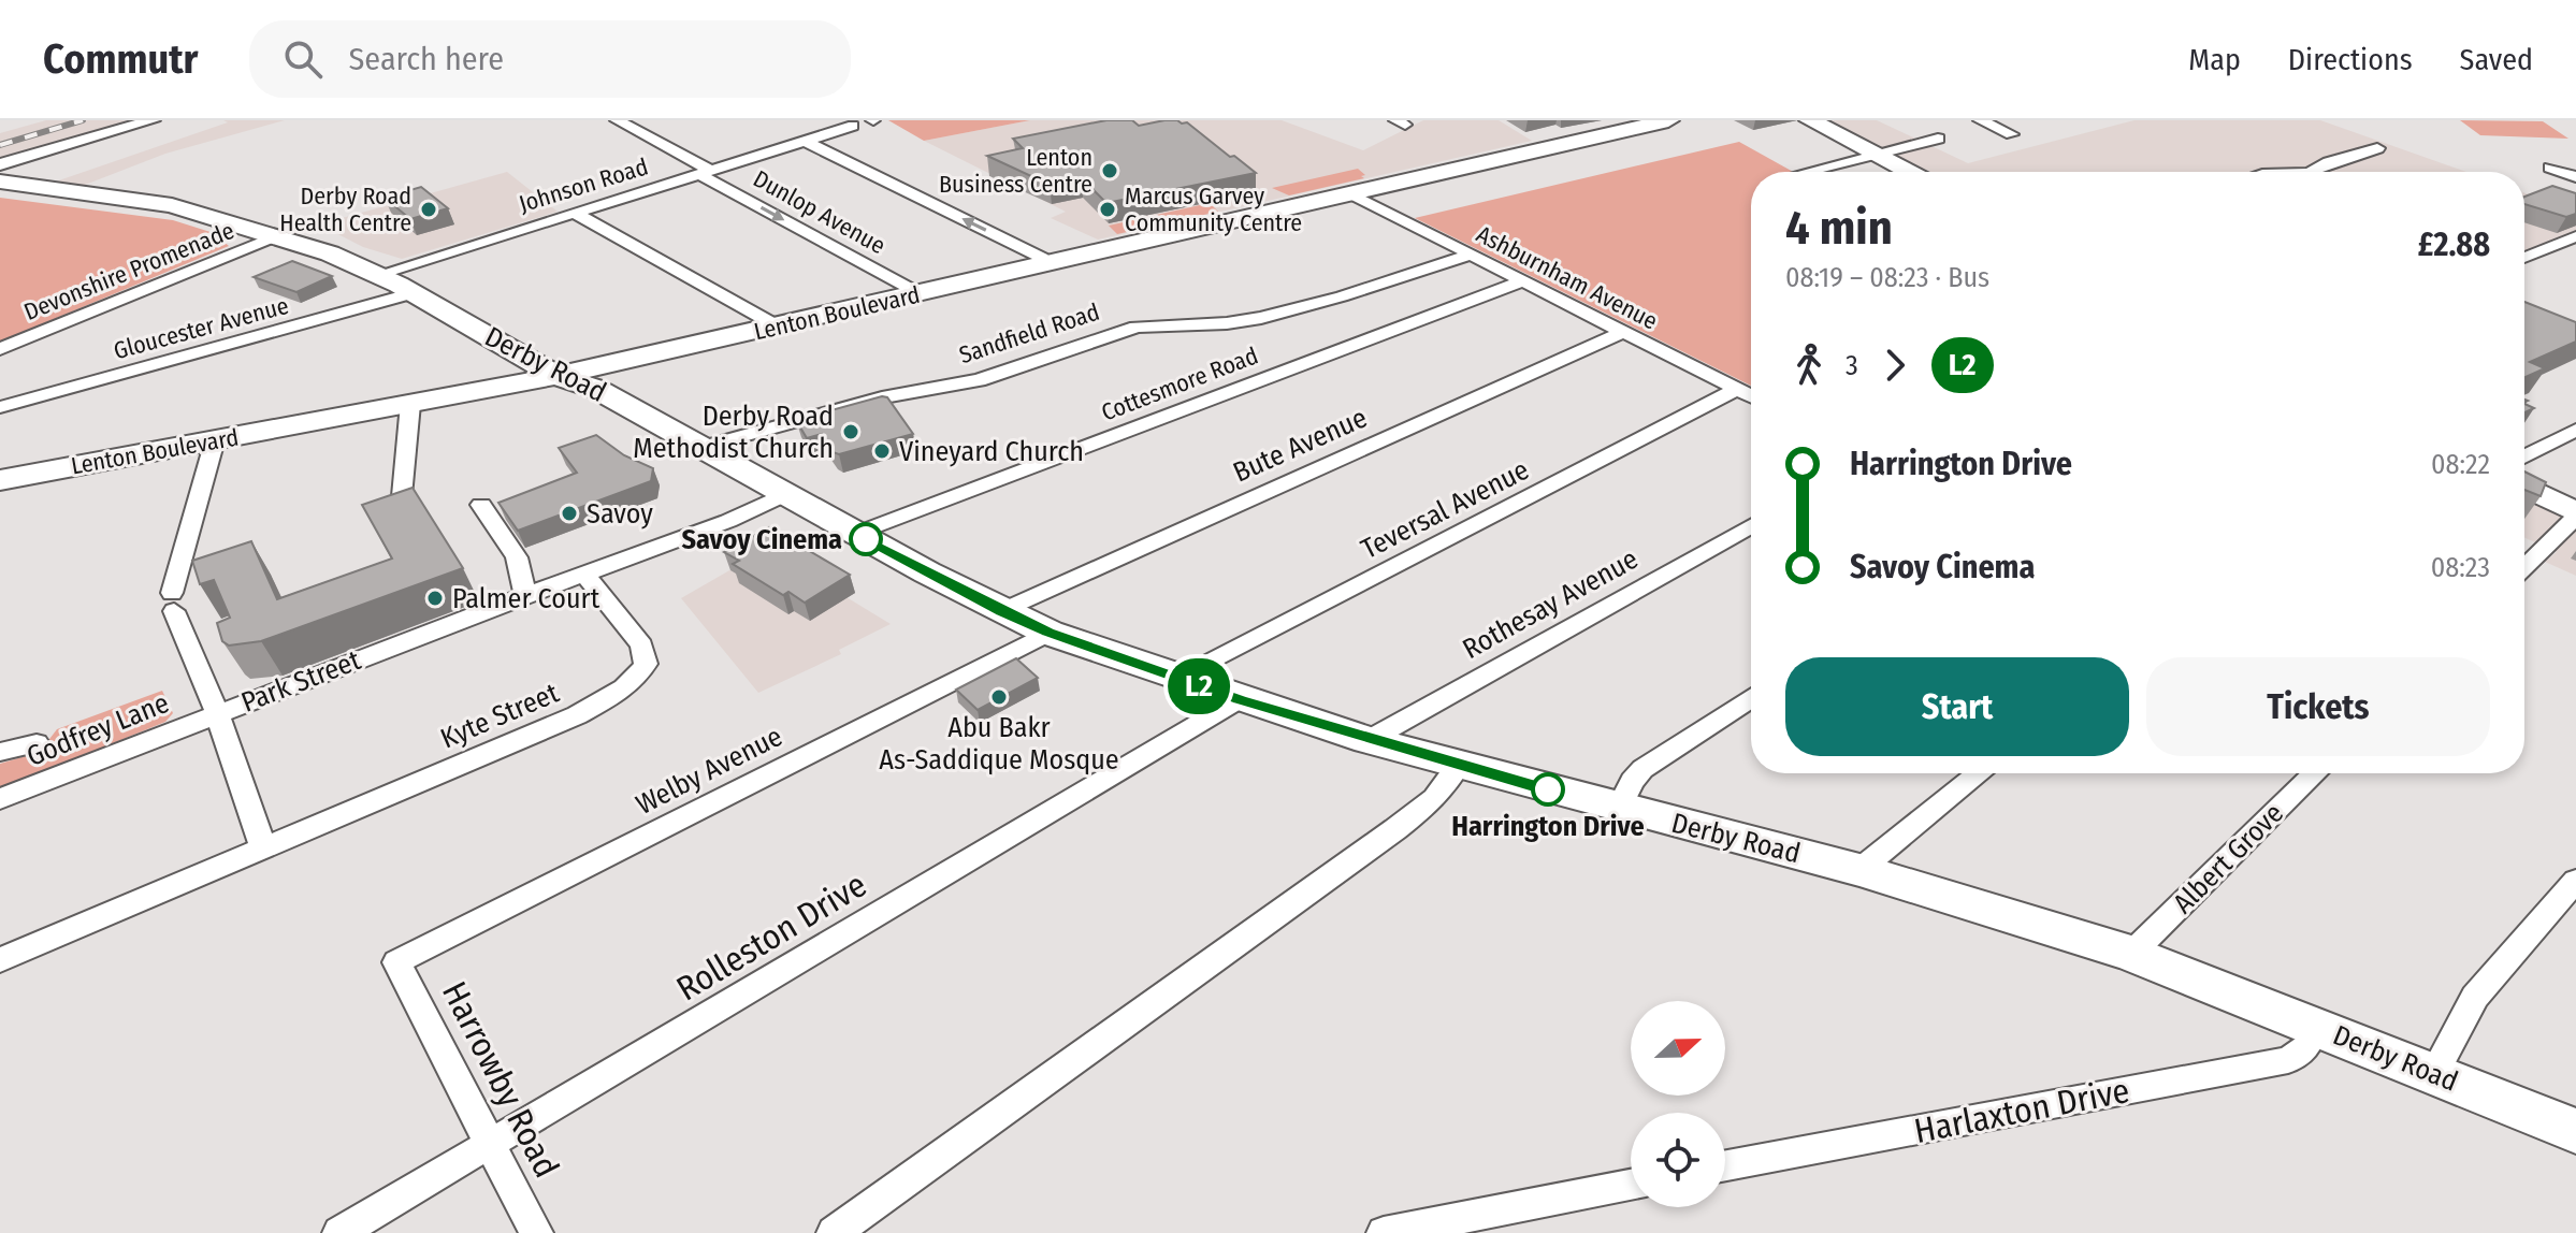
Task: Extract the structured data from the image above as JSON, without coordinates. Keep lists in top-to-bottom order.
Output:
{
  "streets": {
    "main road": ["Lenton Boulevard", "Derby Road"],
    "street": [
      "Johnson Road",
      "Dunlop Avenue",
      "Devonshire Promenade",
      "Ashburnham Avenue",
      "Gloucester Avenue",
      "Sandfield Road",
      "Cottesmore Road",
      "Bute Avenue",
      "Teversal Avenue",
      "Rothesay Avenue",
      "Park Street",
      "Kyte Street",
      "Godfrey Lane",
      "Welby Avenue",
      "Albert Grove",
      "Rolleston Drive",
      "Harrowby Road",
      "Harlaxton Drive"
    ]
  },
  "crossings": [
    ["Johnson Road", "Dunlop Avenue"],
    ["Johnson Road", "Derby Road"],
    ["Dunlop Avenue", "Lenton Boulevard"],
    ["Devonshire Promenade", "Derby Road"],
    ["Ashburnham Avenue", "Lenton Boulevard"],
    ["Ashburnham Avenue", "Sandfield Road"],
    ["Ashburnham Avenue", "Cottesmore Road"],
    ["Ashburnham Avenue", "Bute Avenue"],
    ["Ashburnham Avenue", "Teversal Avenue"],
    ["Lenton Boulevard", "Derby Road"],
    ["Gloucester Avenue", "Derby Road"],
    ["Sandfield Road", "Derby Road"],
    ["Derby Road", "Cottesmore Road"],
    ["Derby Road", "Bute Avenue"],
    ["Derby Road", "Teversal Avenue"],
    ["Derby Road", "Rothesay Avenue"],
    ["Derby Road", "Park Street"],
    ["Derby Road", "Welby Avenue"],
    ["Derby Road", "Albert Grove"],
    ["Derby Road", "Rolleston Drive"],
    ["Derby Road", "Harlaxton Drive"],
    ["Park Street", "Kyte Street"],
    ["Park Street", "Godfrey Lane"],
    ["Welby Avenue", "Harrowby Road"],
    ["Rolleston Drive", "Harrowby Road"]
  ],
  "places": [
    "Lenton Business Centre",
    "Derby Road Health Centre",
    "Marcus Garvey Community Centre",
    "Derby Road Methodist Church",
    "Vineyard Church",
    "Savoy",
    "Savoy Cinema",
    "Palmer Court",
    "Abu Bakr As-Saddique Mosque",
    "Harrington Drive"
  ],
  "lines": ["bus line L2"],
  "north": "right",
  "page": {
    "header": "Commutr",
    "search": "Search here",
    "nav": ["Map", "Directions", "Saved"],
    "on_map": "L2",
    "heading": ["4 min", "08:19 – 08:23 · Bus", "£2.88"],
    "legs": ["3", "L2"],
    "list": [
      {
        "name": "Harrington Drive",
        "value": "08:22"
      },
      {
        "name": "Savoy Cinema",
        "value": "08:23"
      }
    ],
    "buttons": ["Start", "Tickets"]
  }
}
